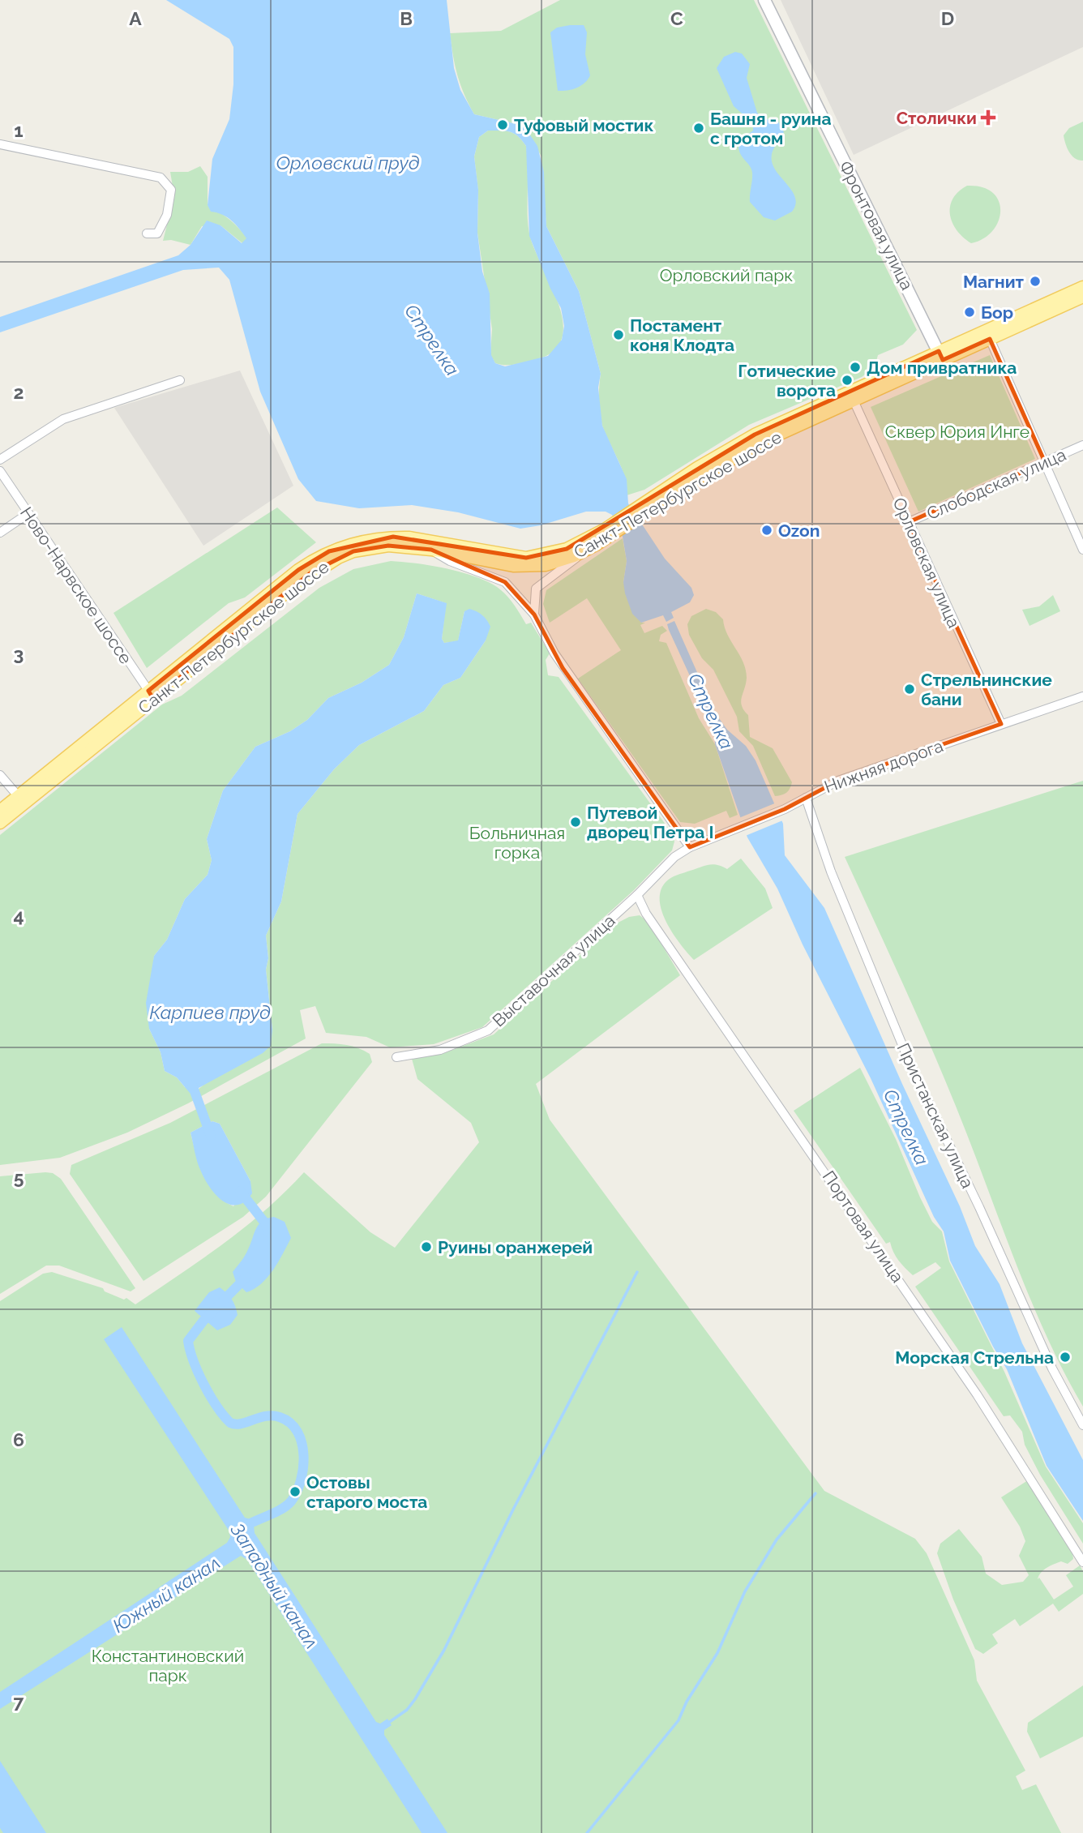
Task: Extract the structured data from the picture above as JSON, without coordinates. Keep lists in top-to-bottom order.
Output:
{
  "streets": {
    "main road": ["Фронтовая улица", "Санкт-Петербургское шоссе"],
    "street": [
      "Слободская улица",
      "Орловская улица",
      "Ново-Нарвское шоссе",
      "Нижняя дорога",
      "Выставочная улица",
      "Пристанская улица",
      "Портовая улица"
    ]
  },
  "crossings": [
    ["Фронтовая улица", "Санкт-Петербургское шоссе"],
    ["Слободская улица", "Орловская улица"],
    ["Санкт-Петербургское шоссе", "Орловская улица"],
    ["Санкт-Петербургское шоссе", "Ново-Нарвское шоссе"],
    ["Орловская улица", "Нижняя дорога"],
    ["Нижняя дорога", "Выставочная улица"],
    ["Нижняя дорога", "Пристанская улица"],
    ["Выставочная улица", "Портовая улица"]
  ],
  "water": [
    "Орловский пруд",
    "Стрелка",
    "Карпиев пруд",
    "Западный канал",
    "Южный канал"
  ],
  "parks": [
    "Орловский парк",
    "Сквер Юрия Инге",
    "Больничная горка",
    "Константиновский парк"
  ],
  "places": {
    "health": ["Столички"],
    "other": [
      "Туфовый мостик",
      "Башня - руина с гротом",
      "Магнит",
      "Бор",
      "Постамент коня Клодта",
      "Дом привратника",
      "Готические ворота",
      "Ozon",
      "Стрельнинские бани",
      "Путевой дворец Петра I",
      "Руины оранжерей",
      "Морская Стрельна",
      "Остовы старого моста"
    ]
  },
  "grid": {
    "columns": [
      "A",
      "B",
      "C",
      "D"
    ],
    "rows": [
      "1",
      "2",
      "3",
      "4",
      "5",
      "6",
      "7"
    ]
  }
}
